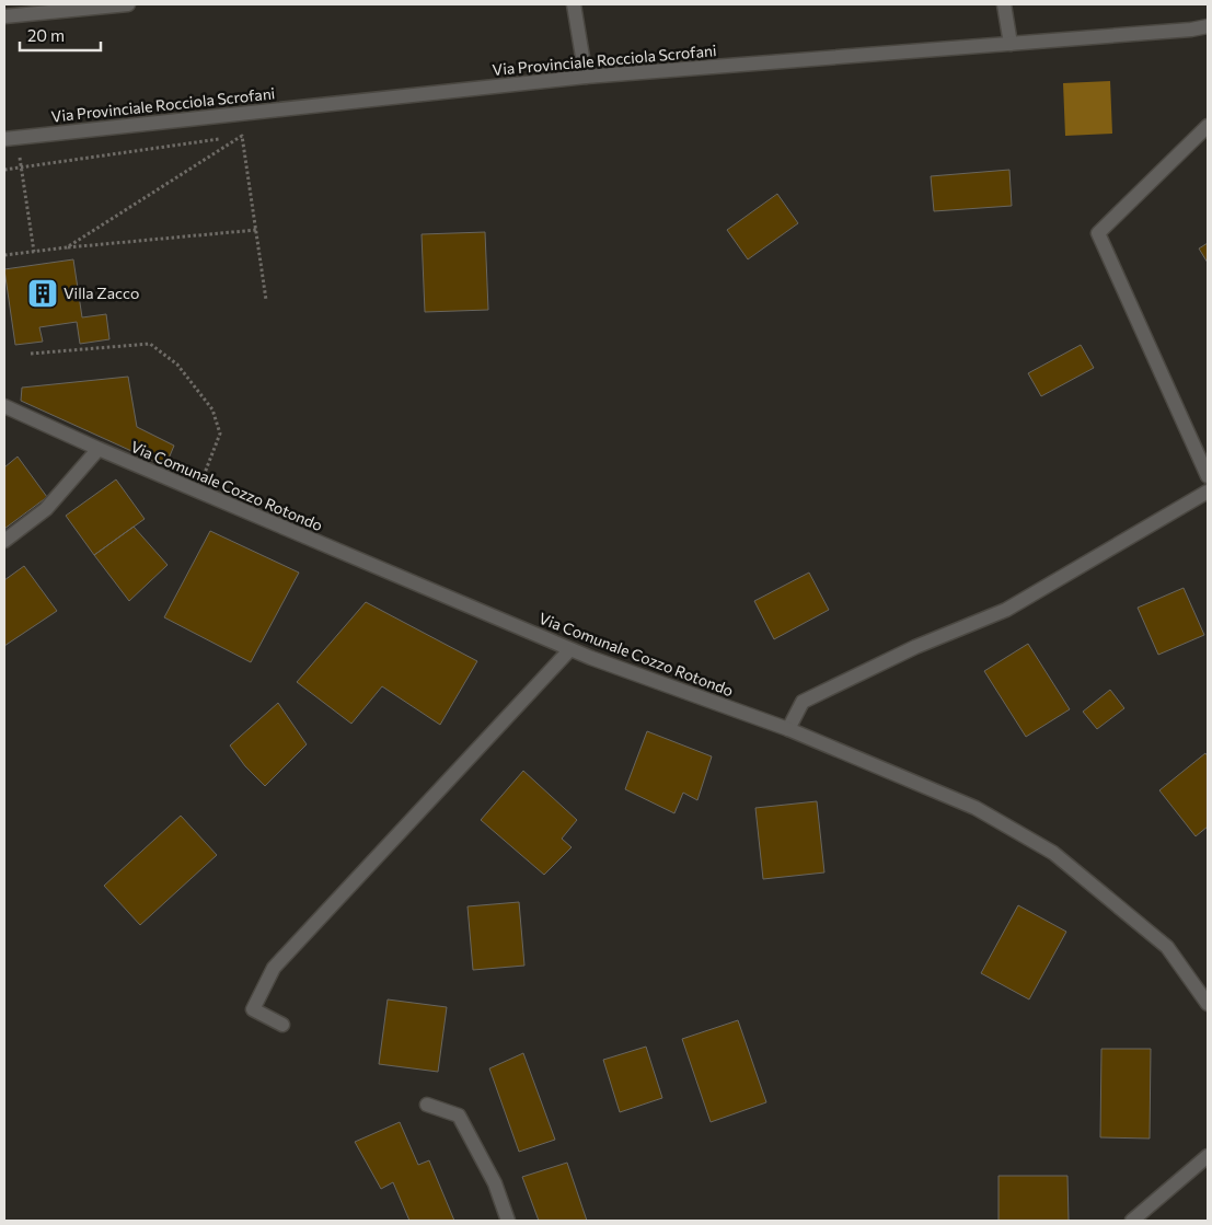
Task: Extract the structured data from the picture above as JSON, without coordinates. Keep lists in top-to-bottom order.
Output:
{
  "streets": {
    "street": ["Via Provinciale Rocciola Scrofani", "Via Comunale Cozzo Rotondo"]
  },
  "places": {
    "building": ["Villa Zacco"]
  },
  "scale_bar": "20 m"
}
